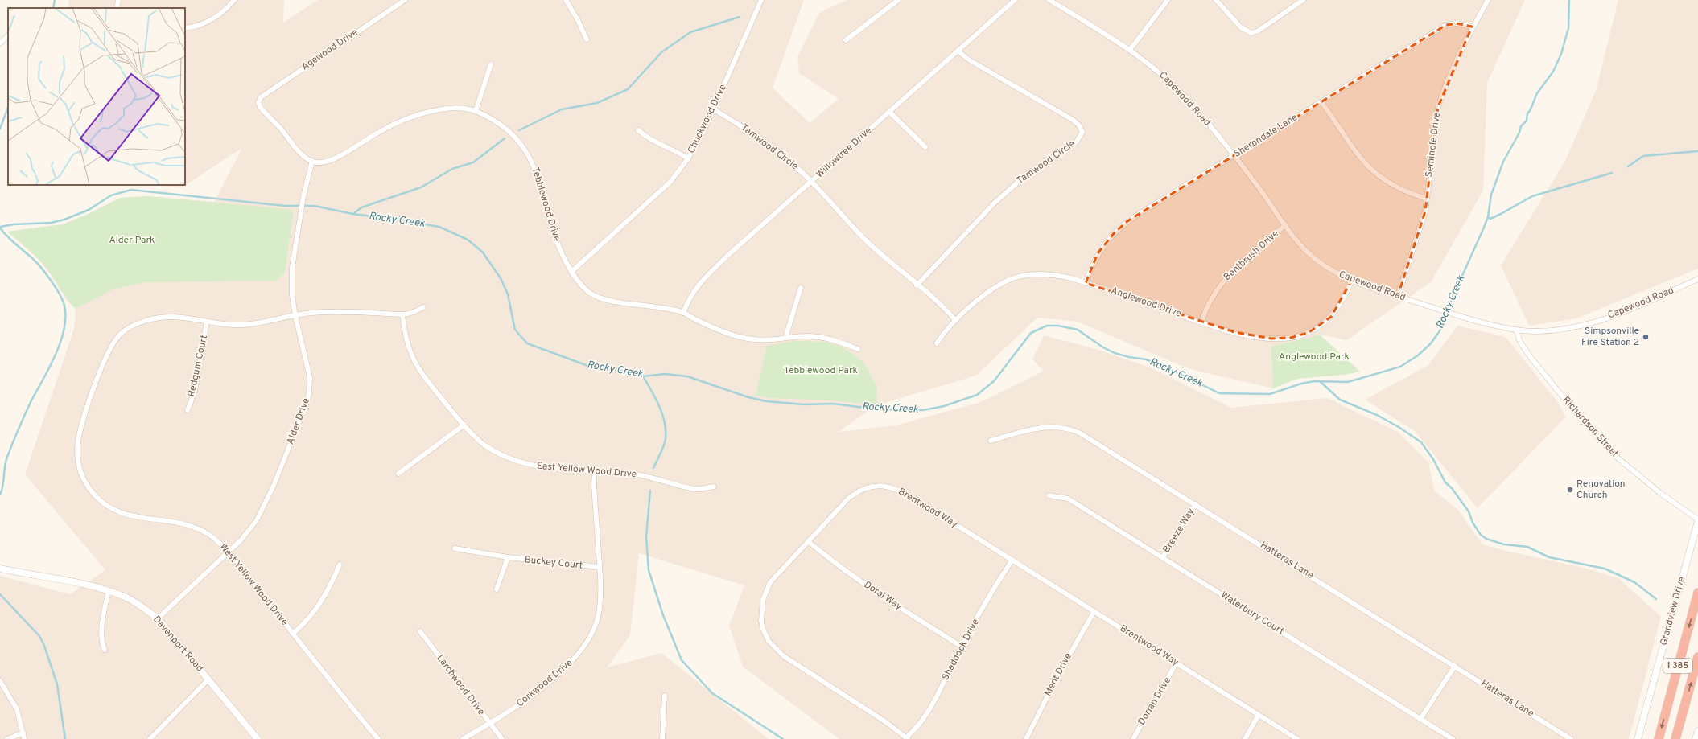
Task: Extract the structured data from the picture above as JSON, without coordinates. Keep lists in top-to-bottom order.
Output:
{
  "streets": {
    "highway": ["I 385"],
    "street": [
      "Agewood Drive",
      "Capewood Road",
      "Chuckwood Drive",
      "Sherondale Lane",
      "Seminole Drive",
      "Tamwood Circle",
      "Willowtree Drive",
      "Tebblewood Drive",
      "Bentbrush Drive",
      "Anglewood Drive",
      "Redgum Court",
      "Alder Drive",
      "Richardson Street",
      "East Yellow Wood Drive",
      "Brentwood Way",
      "Breeze Way",
      "Hatteras Lane",
      "Buckey Court",
      "West Yellow Wood Drive",
      "Doral Way",
      "Grandview Drive",
      "Waterbury Court",
      "Davenport Road",
      "Shaddock Drive",
      "Ment Drive",
      "Corkwood Drive",
      "Larchwood Drive",
      "Dorian Drive"
    ]
  },
  "crossings": [
    ["Agewood Drive", "Tebblewood Drive"],
    ["Agewood Drive", "Alder Drive"],
    ["Capewood Road", "Sherondale Lane"],
    ["Capewood Road", "Seminole Drive"],
    ["Capewood Road", "Bentbrush Drive"],
    ["Capewood Road", "Anglewood Drive"],
    ["Capewood Road", "Richardson Street"],
    ["Chuckwood Drive", "Tamwood Circle"],
    ["Chuckwood Drive", "Tebblewood Drive"],
    ["Sherondale Lane", "Seminole Drive"],
    ["Sherondale Lane", "Anglewood Drive"],
    ["Tamwood Circle", "Willowtree Drive"],
    ["Tamwood Circle", "Anglewood Drive"],
    ["Willowtree Drive", "Tebblewood Drive"],
    ["Tebblewood Drive", "Alder Drive"],
    ["Bentbrush Drive", "Anglewood Drive"],
    ["Redgum Court", "West Yellow Wood Drive"],
    ["Alder Drive", "West Yellow Wood Drive"],
    ["Alder Drive", "Davenport Road"],
    ["Richardson Street", "Grandview Drive"],
    ["East Yellow Wood Drive", "Corkwood Drive"],
    ["Brentwood Way", "Doral Way"],
    ["Brentwood Way", "Shaddock Drive"],
    ["Brentwood Way", "Ment Drive"],
    ["Brentwood Way", "Dorian Drive"],
    ["Breeze Way", "Hatteras Lane"],
    ["Breeze Way", "Waterbury Court"],
    ["Buckey Court", "Corkwood Drive"],
    ["Doral Way", "Shaddock Drive"],
    ["Corkwood Drive", "Larchwood Drive"]
  ],
  "water": ["Rocky Creek"],
  "parks": ["Alder Park", "Anglewood Park", "Tebblewood Park"],
  "places": ["Simpsonville Fire Station 2", "Renovation Church"]
}
